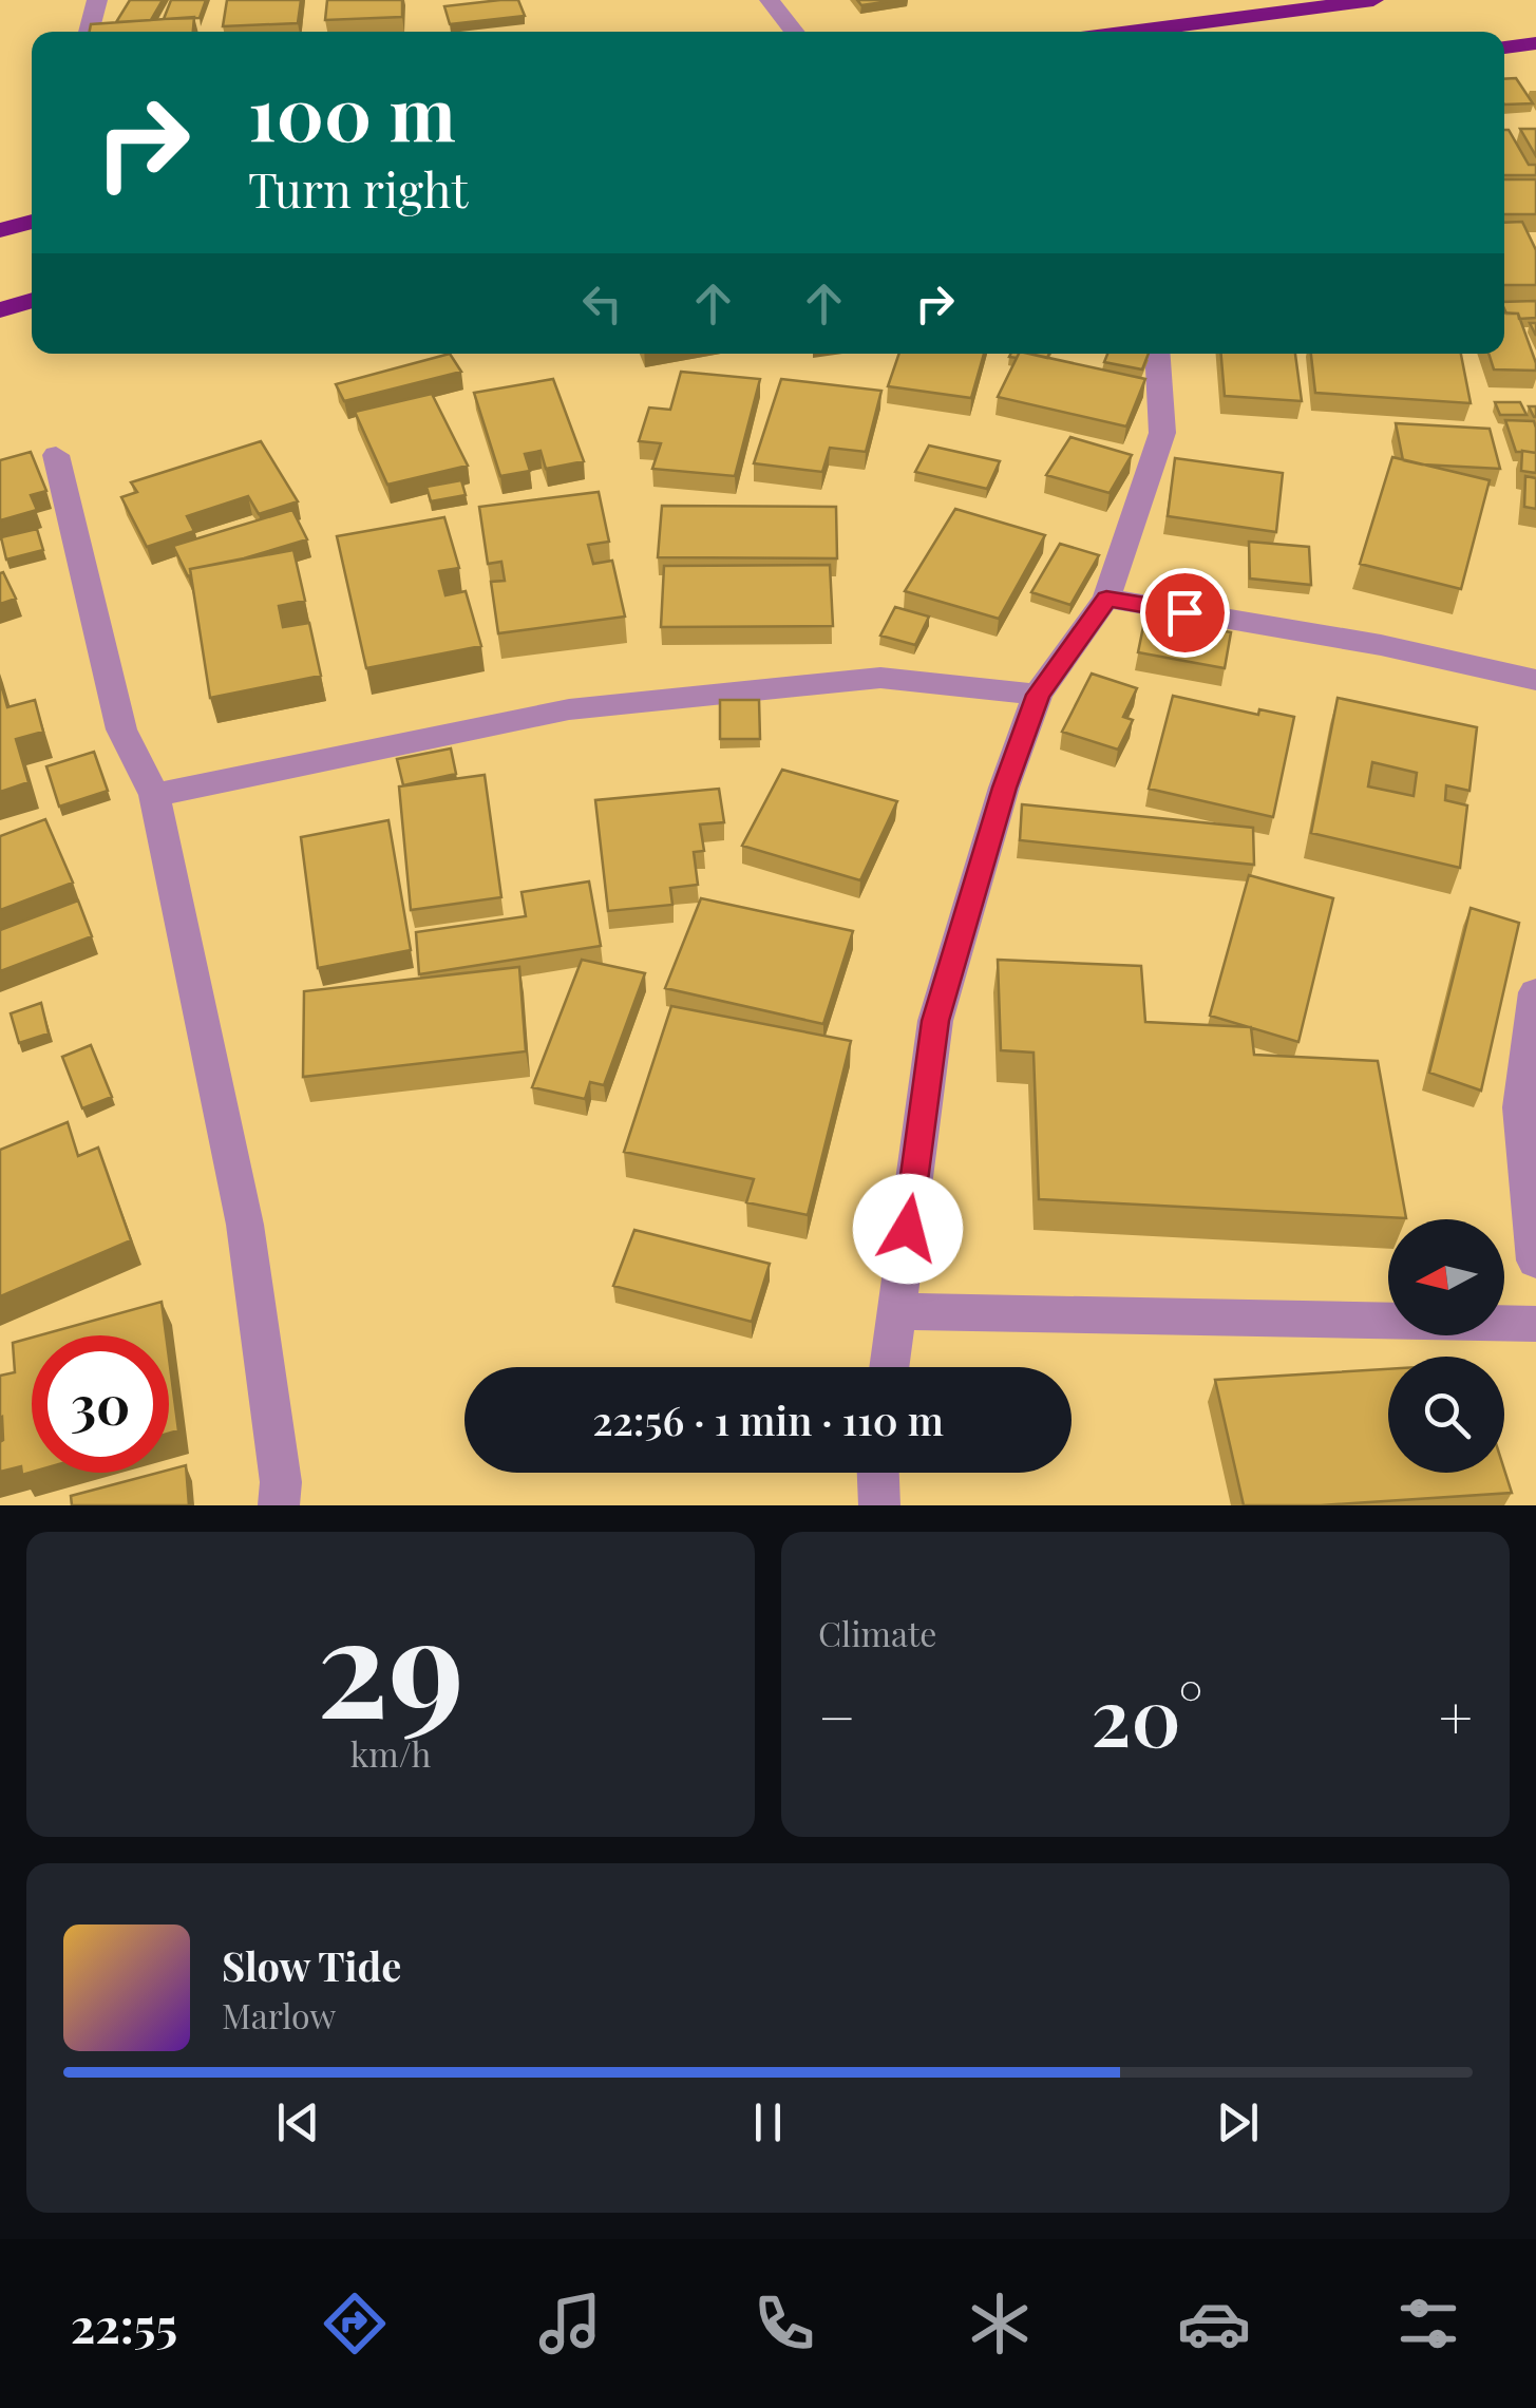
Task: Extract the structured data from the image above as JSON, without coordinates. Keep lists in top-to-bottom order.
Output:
{
  "north": "left",
  "page": {
    "turn": ["100 m", "Turn right"],
    "limit": "30",
    "trip": "22:56 · 1 min · 110 m",
    "tile": [
      ["29", "km/h"],
      "Climate"
    ],
    "heat": ["−", "20°", "+"],
    "song": ["Slow Tide", "Marlow"],
    "tabs": "22:55"
  }
}
